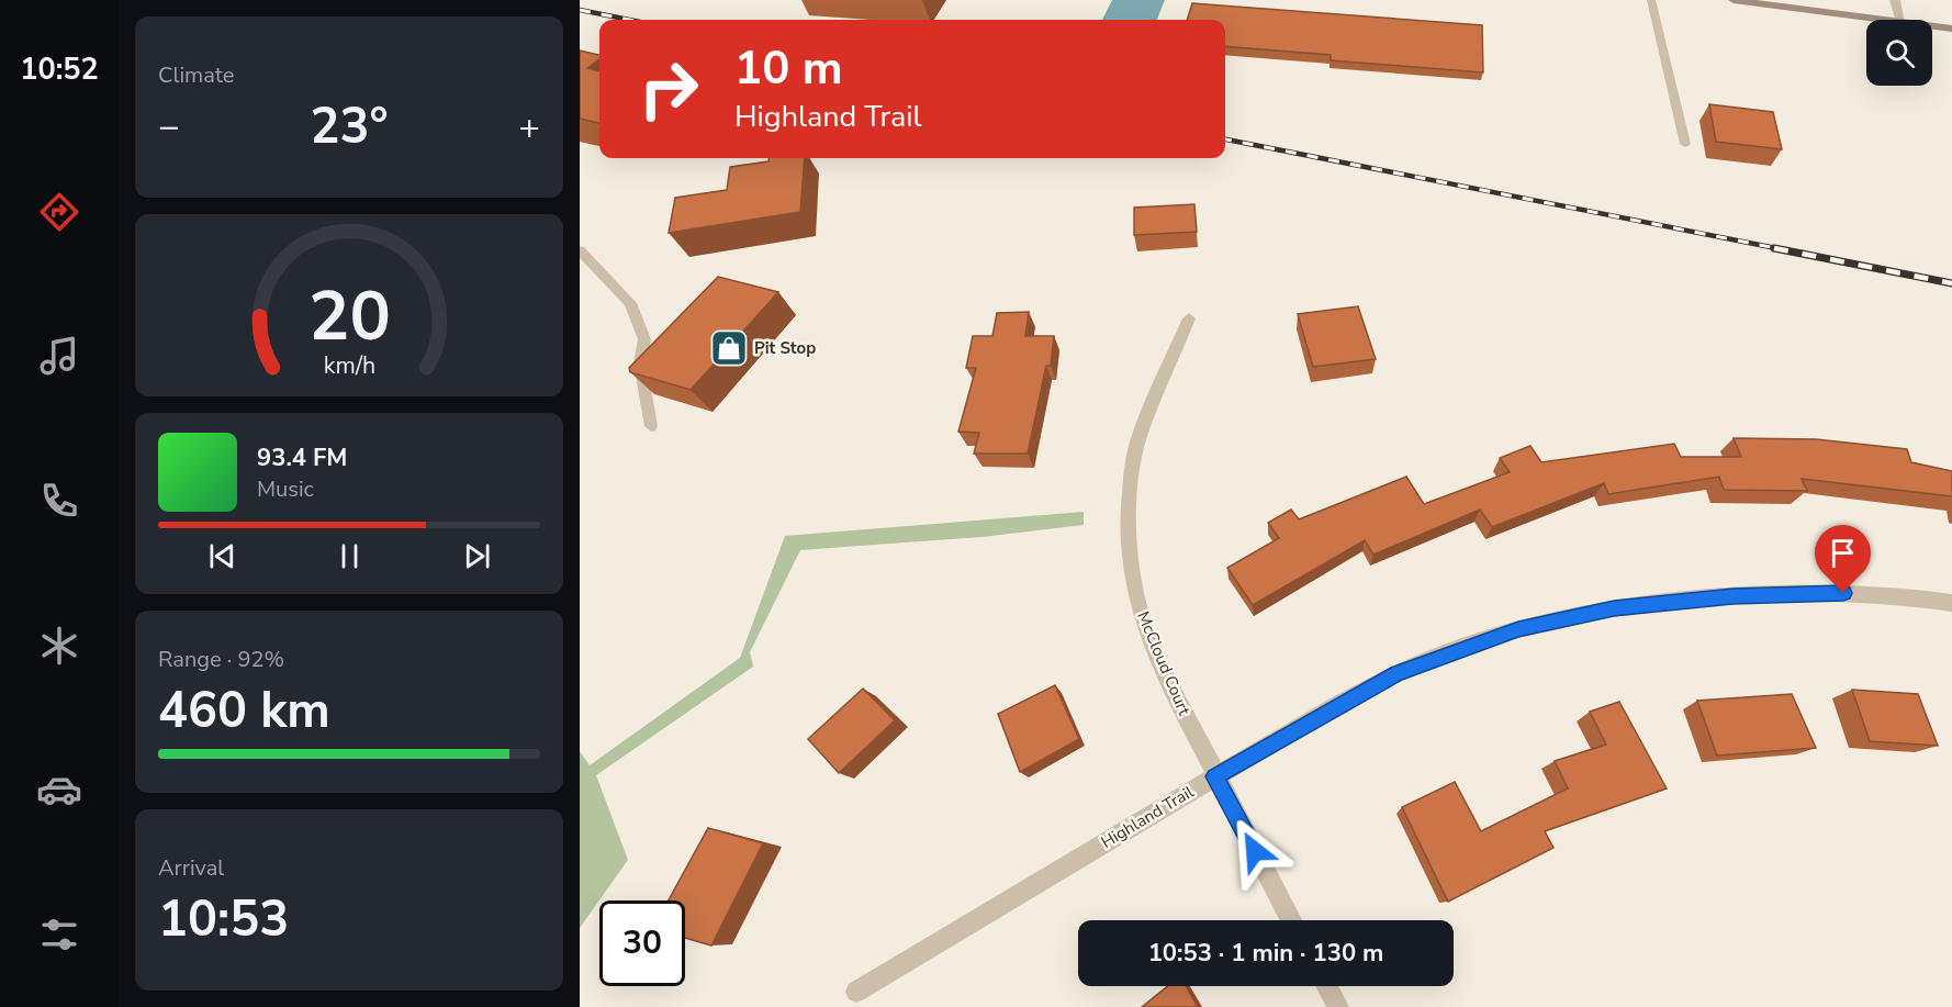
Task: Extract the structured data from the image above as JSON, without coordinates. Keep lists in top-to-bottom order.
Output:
{
  "streets": {
    "street": ["McCloud Court", "Highland Trail"]
  },
  "crossings": [
    ["McCloud Court", "Highland Trail"]
  ],
  "places": {
    "shop": ["Pit Stop"]
  },
  "page": {
    "tabs": "10:52",
    "tile": [
      "Climate",
      ["Range · 92%", "460 km"],
      ["Arrival", "10:53"]
    ],
    "turn": ["10 m", "Highland Trail"],
    "heat": ["−", "23°", "+"],
    "song": ["93.4 FM", "Music"],
    "limit": "30",
    "trip": "10:53 · 1 min · 130 m",
    "gauge": ["20", "km/h"]
  }
}
